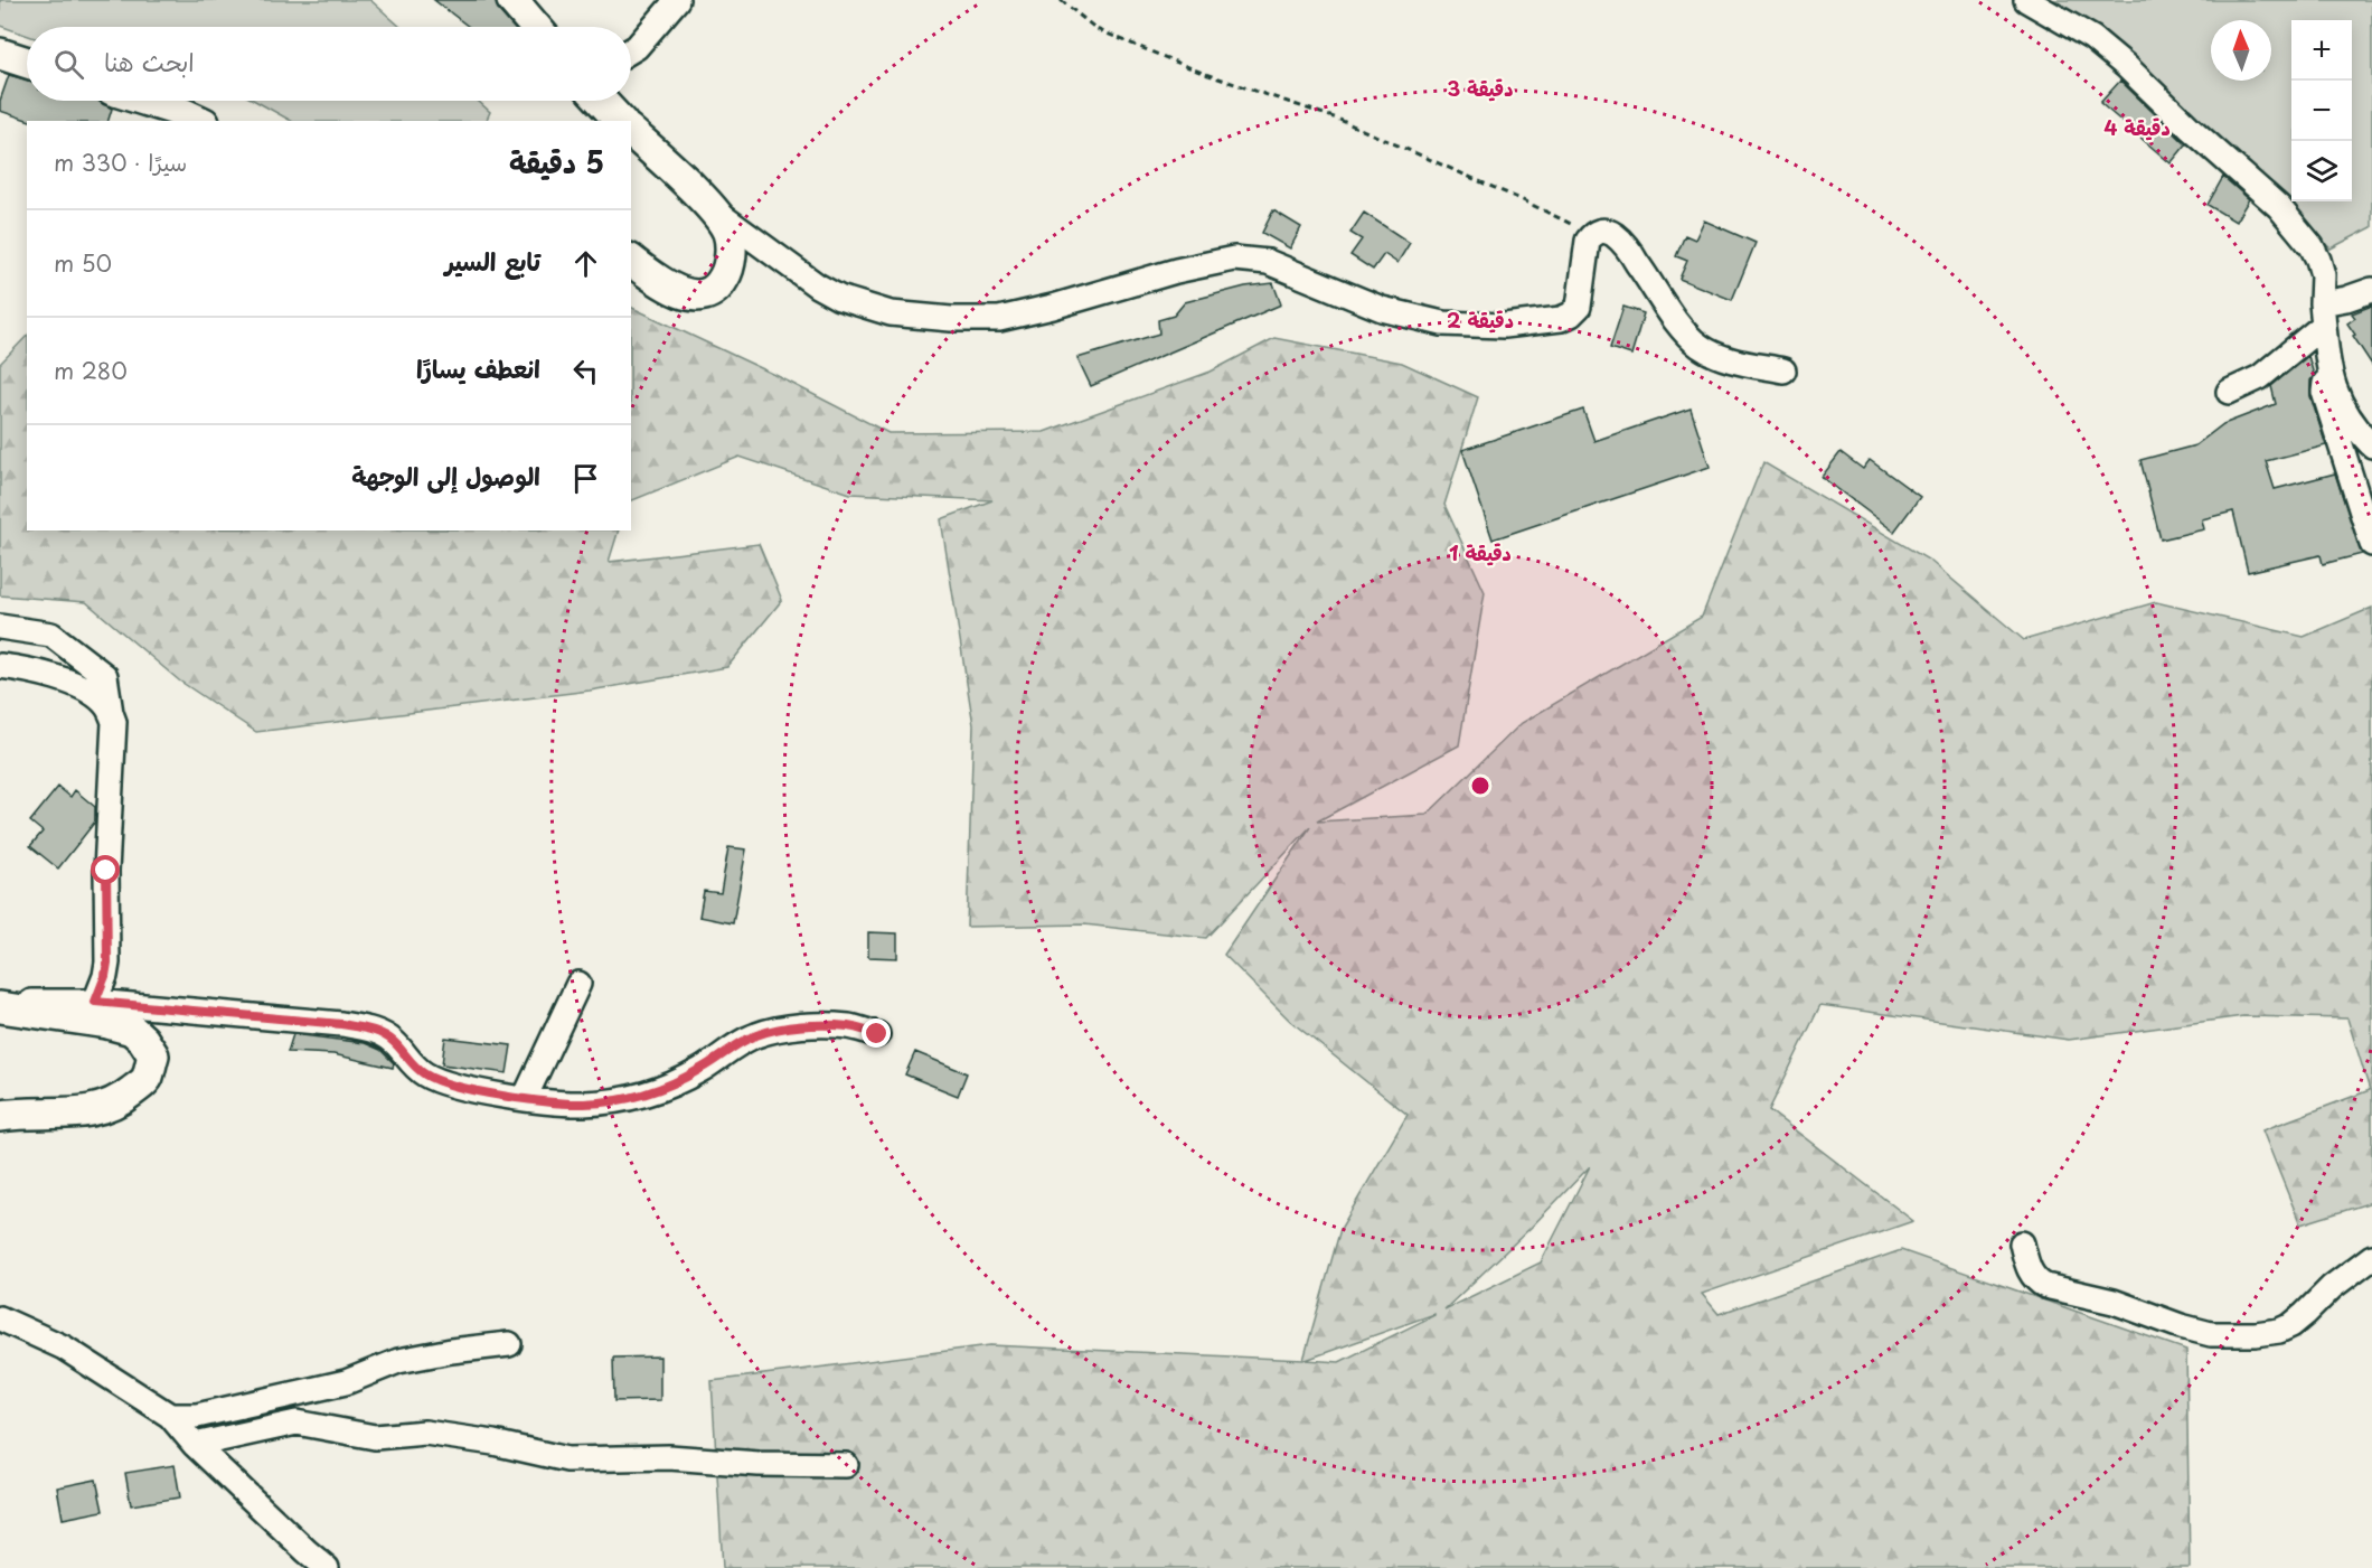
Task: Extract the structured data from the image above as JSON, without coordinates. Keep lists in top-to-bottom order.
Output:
{
  "north": "top",
  "page": {
    "map_buttons": ["+", "−"],
    "search": "ابحث هنا",
    "heading": ["5 دقيقة", "سيرًا · 330 m"],
    "list": [
      ["تابع السير", "50 m"],
      ["انعطف يسارًا", "280 m"],
      "الوصول إلى الوجهة"
    ]
  },
  "rings": [
    "3 دقيقة",
    "4 دقيقة",
    "2 دقيقة",
    "1 دقيقة"
  ]
}
